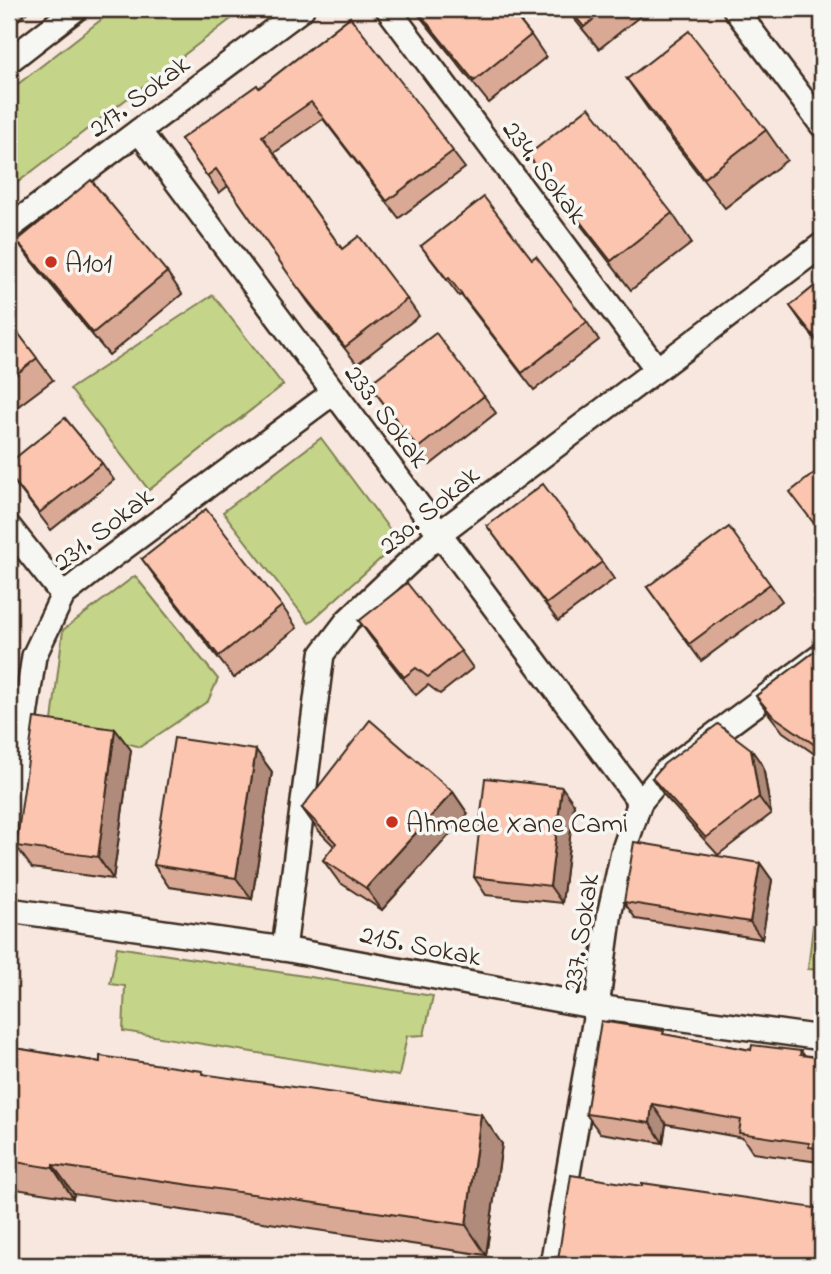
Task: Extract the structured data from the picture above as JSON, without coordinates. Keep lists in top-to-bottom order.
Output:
{
  "streets": {
    "street": [
      "217. Sokak",
      "234. Sokak",
      "233. Sokak",
      "230. Sokak",
      "231. Sokak",
      "237. Sokak",
      "215. Sokak"
    ]
  },
  "crossings": [
    ["217. Sokak", "233. Sokak"],
    ["234. Sokak", "230. Sokak"],
    ["233. Sokak", "230. Sokak"],
    ["233. Sokak", "231. Sokak"],
    ["233. Sokak", "237. Sokak"],
    ["230. Sokak", "215. Sokak"],
    ["237. Sokak", "215. Sokak"]
  ],
  "places": ["A101", "Ahmede Xane Cami"]
}
